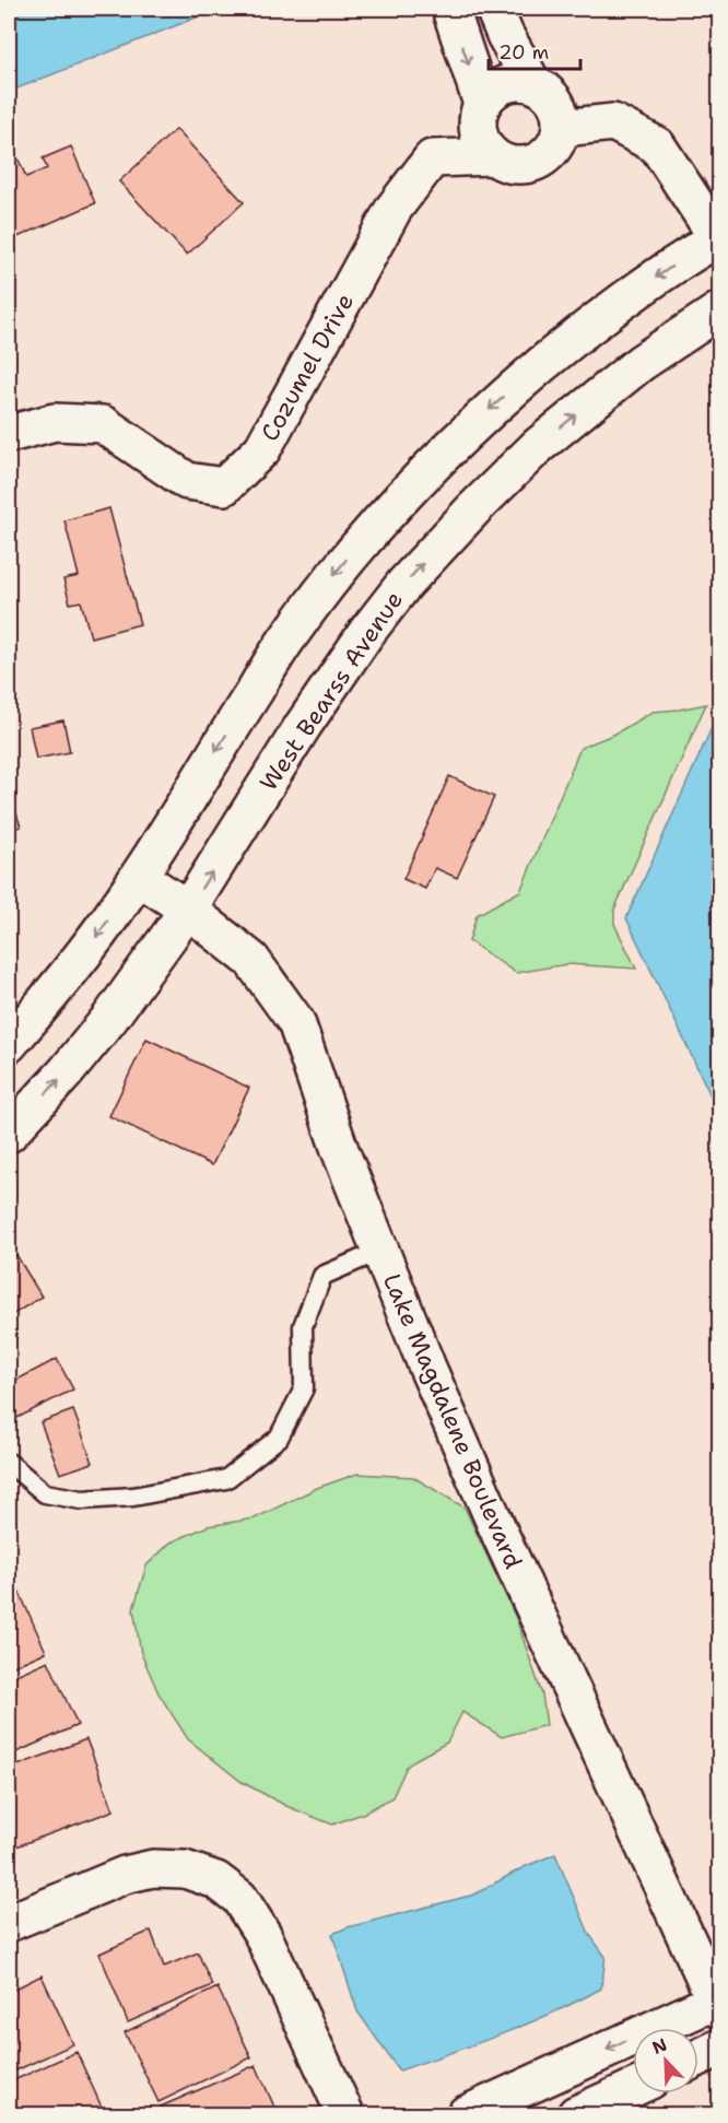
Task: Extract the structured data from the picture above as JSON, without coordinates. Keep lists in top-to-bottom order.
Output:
{
  "streets": {
    "street": ["Cozumel Drive", "West Bearss Avenue", "Lake Magdalene Boulevard"]
  },
  "crossings": [
    ["West Bearss Avenue", "Lake Magdalene Boulevard"]
  ],
  "scale_bar": "20 m",
  "north": "top left"
}
